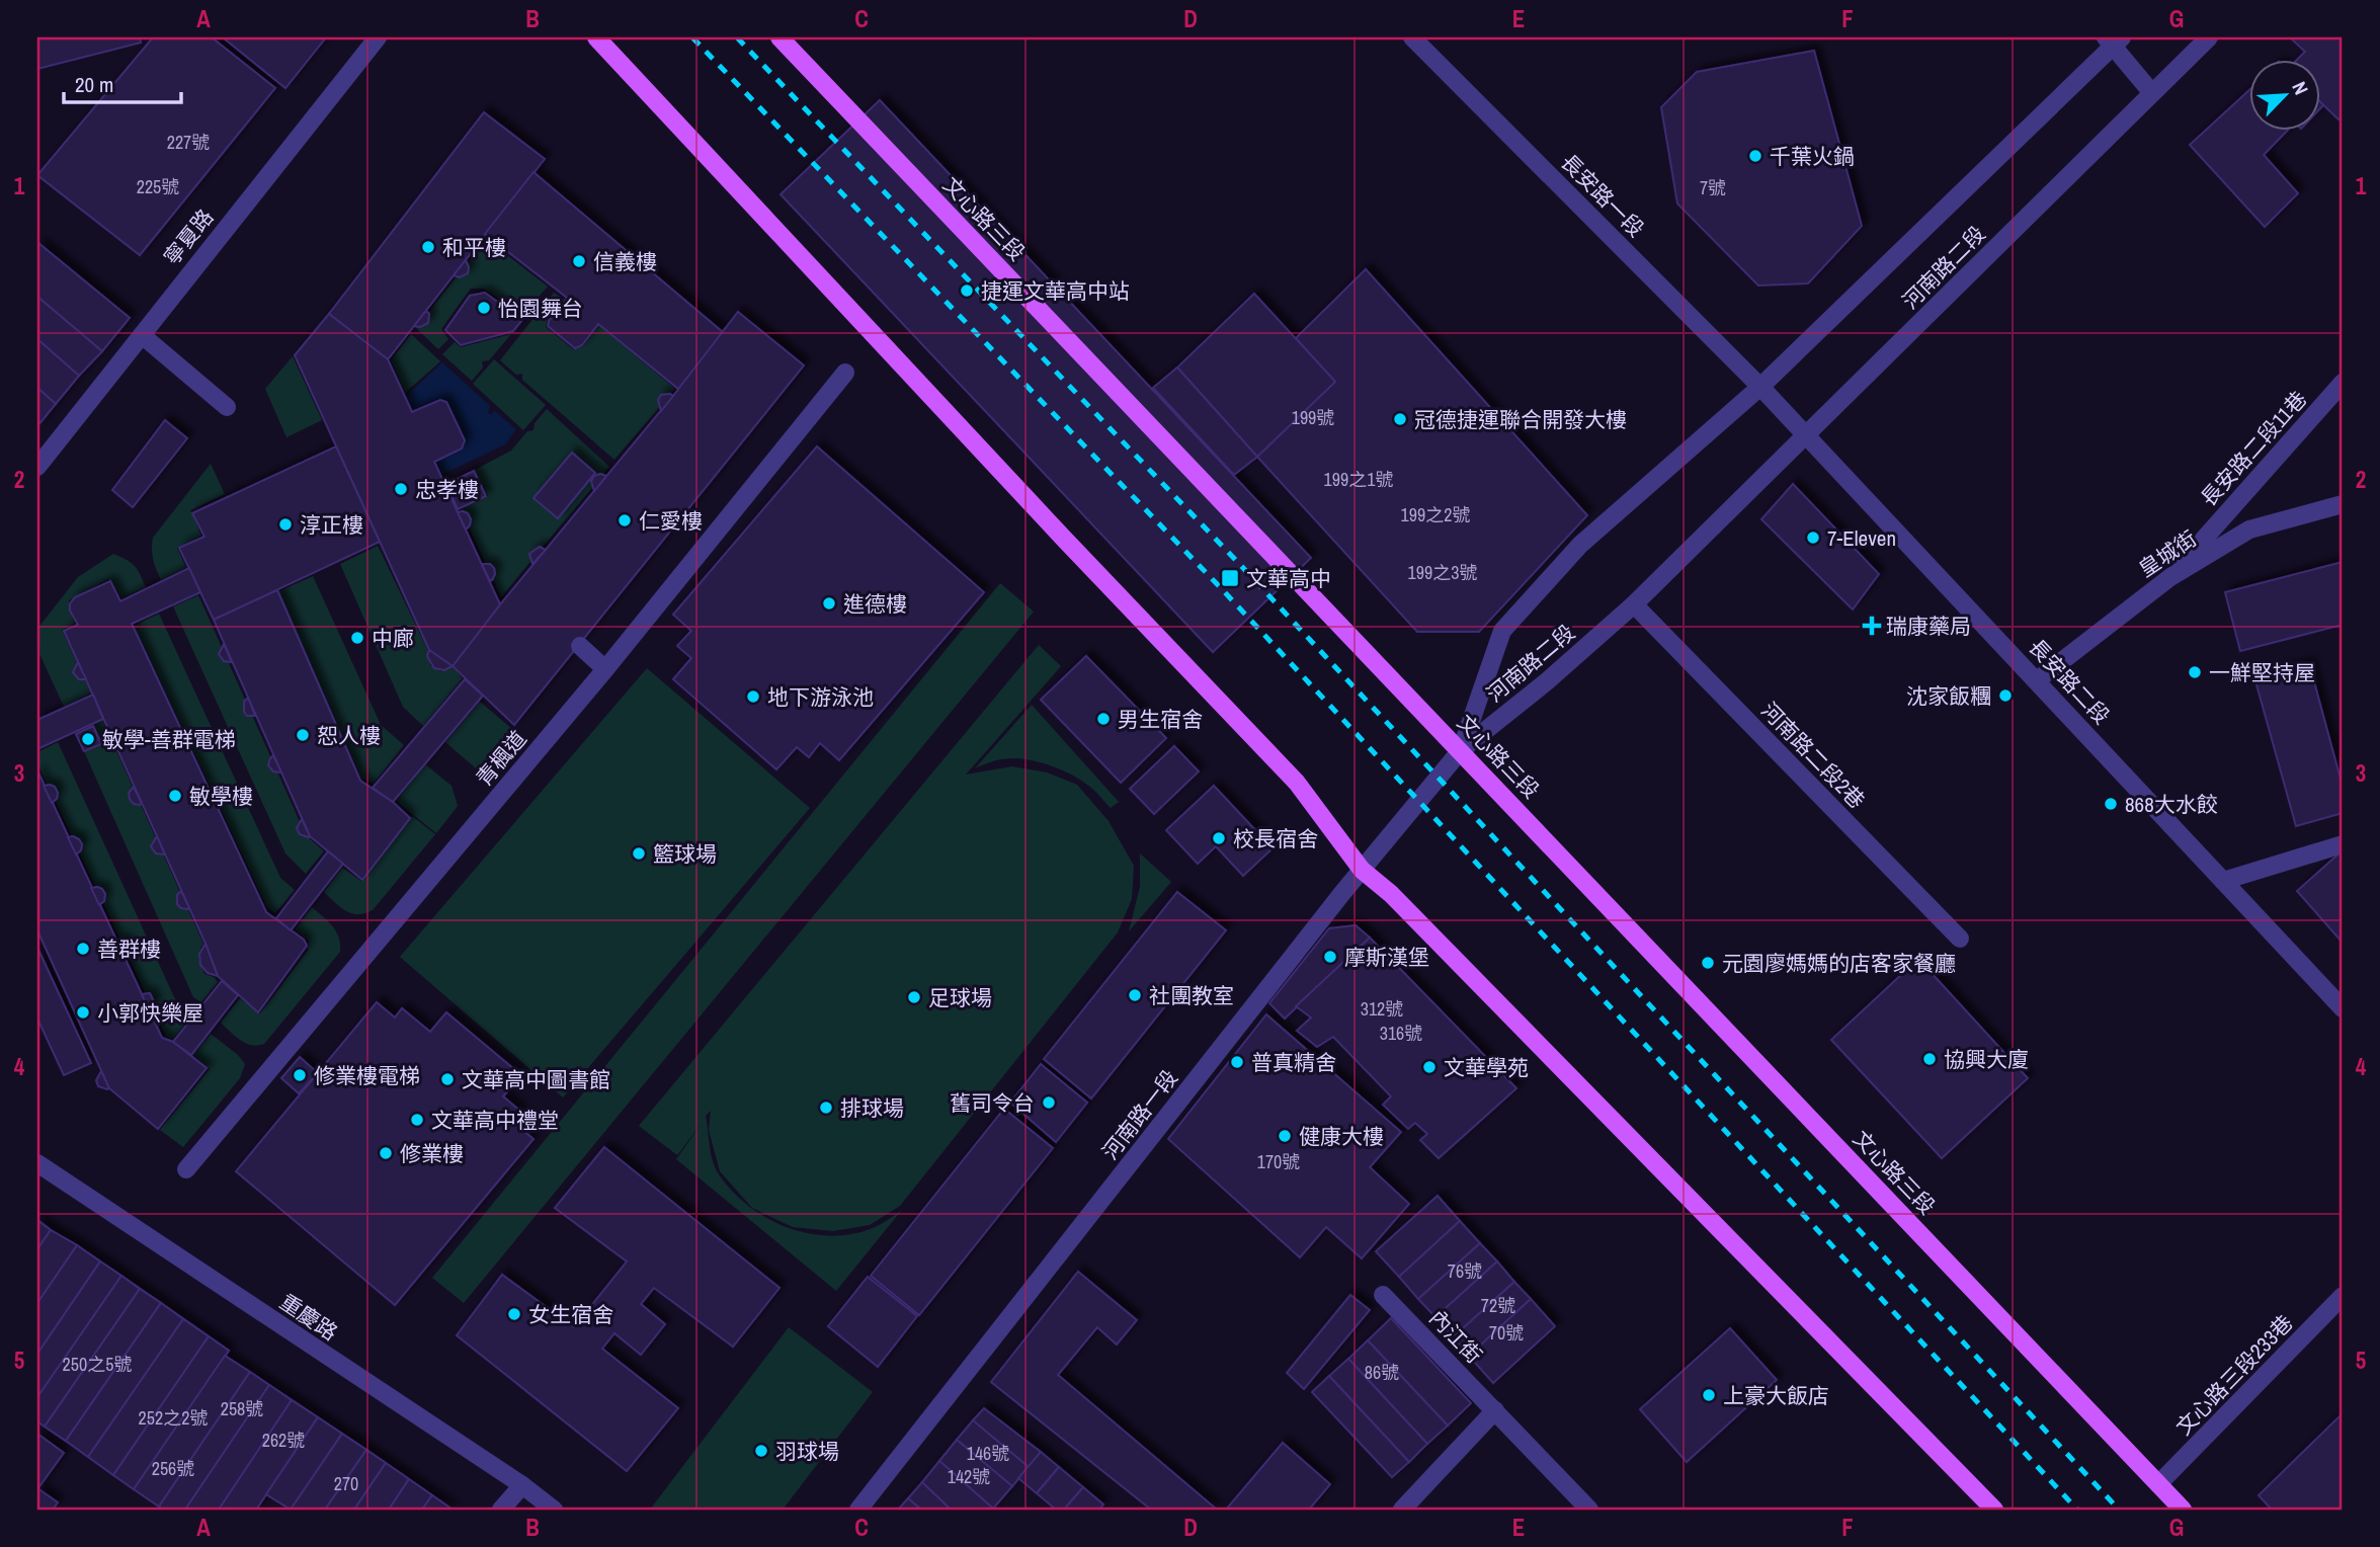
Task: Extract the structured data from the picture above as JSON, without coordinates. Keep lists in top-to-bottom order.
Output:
{
  "streets": {
    "main road": ["文心路三段"],
    "street": [
      "長安路一段",
      "寧夏路",
      "河南路二段",
      "長安路二段11巷",
      "皇城街",
      "長安路二段",
      "河南路二段2巷",
      "青楓道",
      "河南路一段",
      "重慶路",
      "內江街",
      "文心路三段233巷"
    ]
  },
  "crossings": [
    ["長安路一段", "河南路二段"],
    ["長安路一段", "長安路二段"],
    ["文心路三段", "河南路二段"],
    ["文心路三段", "河南路一段"],
    ["文心路三段", "文心路三段233巷"],
    ["河南路二段", "長安路二段"],
    ["河南路二段", "河南路二段2巷"],
    ["河南路二段", "河南路一段"],
    ["長安路二段11巷", "皇城街"],
    ["皇城街", "長安路二段"]
  ],
  "places": {
    "other": [
      "千葉火鍋",
      "和平樓",
      "信義樓",
      "捷運文華高中站",
      "怡園舞台",
      "冠德捷運聯合開發大樓",
      "忠孝樓",
      "仁愛樓",
      "淳正樓",
      "7-Eleven",
      "進德樓",
      "中廊",
      "一鮮堅持屋",
      "沈家飯糰",
      "地下游泳池",
      "男生宿舍",
      "恕人樓",
      "敏學-善群電梯",
      "敏學樓",
      "868大水餃",
      "校長宿舍",
      "籃球場",
      "善群樓",
      "摩斯漢堡",
      "元園廖媽媽的店客家餐廳",
      "社團教室",
      "足球場",
      "小郭快樂屋",
      "協興大廈",
      "普真精舍",
      "文華學苑",
      "修業樓電梯",
      "文華高中圖書館",
      "舊司令台",
      "排球場",
      "文華高中禮堂",
      "健康大樓",
      "修業樓",
      "女生宿舍",
      "上豪大飯店",
      "羽球場"
    ],
    "transit": ["文華高中"],
    "health": ["瑞康藥局"]
  },
  "house_numbers": [
    "227號",
    "225號",
    "7號",
    "199號",
    "199之1號",
    "199之2號",
    "199之3號",
    "312號",
    "316號",
    "170號",
    "76號",
    "72號",
    "70號",
    "250之5號",
    "86號",
    "258號",
    "252之2號",
    "262號",
    "146號",
    "256號",
    "142號",
    "270"
  ],
  "scale_bar": "20 m",
  "north": "top right",
  "grid": {
    "columns": [
      "A",
      "B",
      "C",
      "D",
      "E",
      "F",
      "G"
    ],
    "rows": [
      "1",
      "2",
      "3",
      "4",
      "5"
    ]
  }
}
